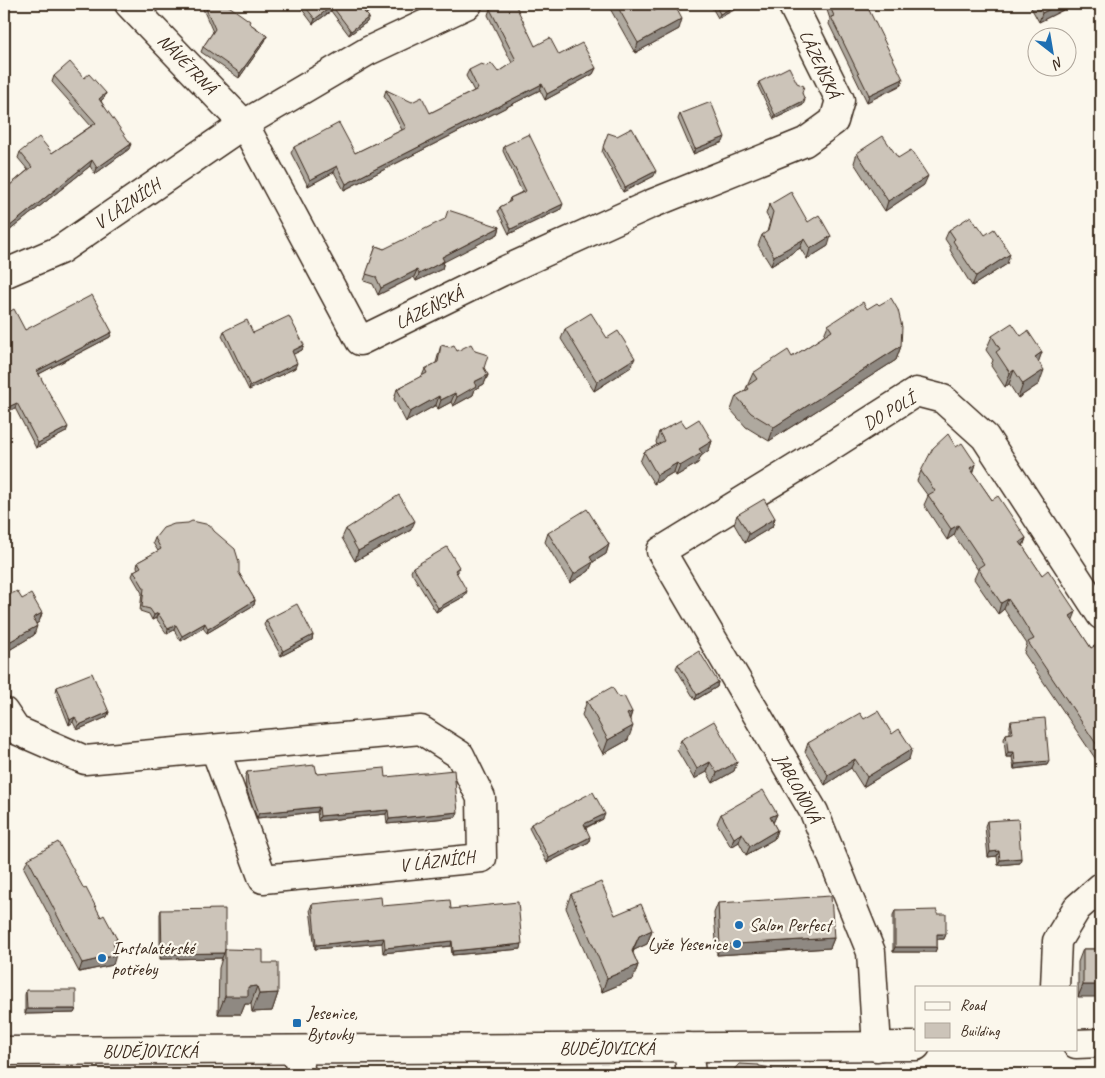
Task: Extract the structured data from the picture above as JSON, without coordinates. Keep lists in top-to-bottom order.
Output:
{
  "streets": {
    "street": [
      "NÁVĚTRNÁ",
      "LÁZEŇSKÁ",
      "V LÁZNÍCH",
      "DO POLÍ",
      "JABLOŇOVÁ",
      "BUDĚJOVICKÁ"
    ]
  },
  "crossings": [
    ["NÁVĚTRNÁ", "LÁZEŇSKÁ"],
    ["NÁVĚTRNÁ", "V LÁZNÍCH"],
    ["LÁZEŇSKÁ", "V LÁZNÍCH"],
    ["DO POLÍ", "JABLOŇOVÁ"],
    ["JABLOŇOVÁ", "BUDĚJOVICKÁ"]
  ],
  "places": {
    "other": ["Salon Perfect", "Lyže Yesenice", "Instalatérské potřeby"],
    "transit": ["Jesenice, Bytovky"]
  },
  "legend": ["Road", "Building"],
  "north": "bottom right"
}
